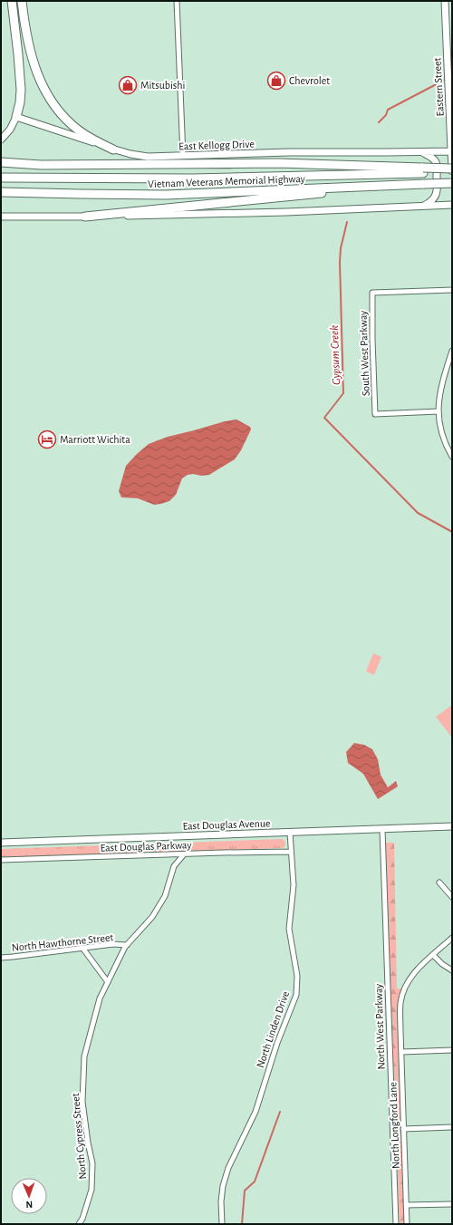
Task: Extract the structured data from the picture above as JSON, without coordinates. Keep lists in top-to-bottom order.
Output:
{
  "streets": {
    "highway": ["Vietnam Veterans Memorial Highway"],
    "main road": ["Eastern Street", "East Kellogg Drive", "East Douglas Avenue"],
    "street": [
      "South West Parkway",
      "East Douglas Parkway",
      "North Hawthorne Street",
      "North West Parkway",
      "North Linden Drive",
      "North Longford Lane",
      "North Cypress Street"
    ]
  },
  "crossings": [
    ["Eastern Street", "East Kellogg Drive"],
    ["Eastern Street", "Vietnam Veterans Memorial Highway"],
    ["East Douglas Avenue", "North West Parkway"],
    ["East Douglas Avenue", "North Linden Drive"],
    ["East Douglas Parkway", "North Linden Drive"],
    ["East Douglas Parkway", "North Cypress Street"],
    ["North Hawthorne Street", "North Cypress Street"]
  ],
  "water": ["Gypsum Creek"],
  "places": {
    "shop": ["Chevrolet", "Mitsubishi"],
    "hotel": ["Marriott Wichita"]
  },
  "north": "bottom"
}
